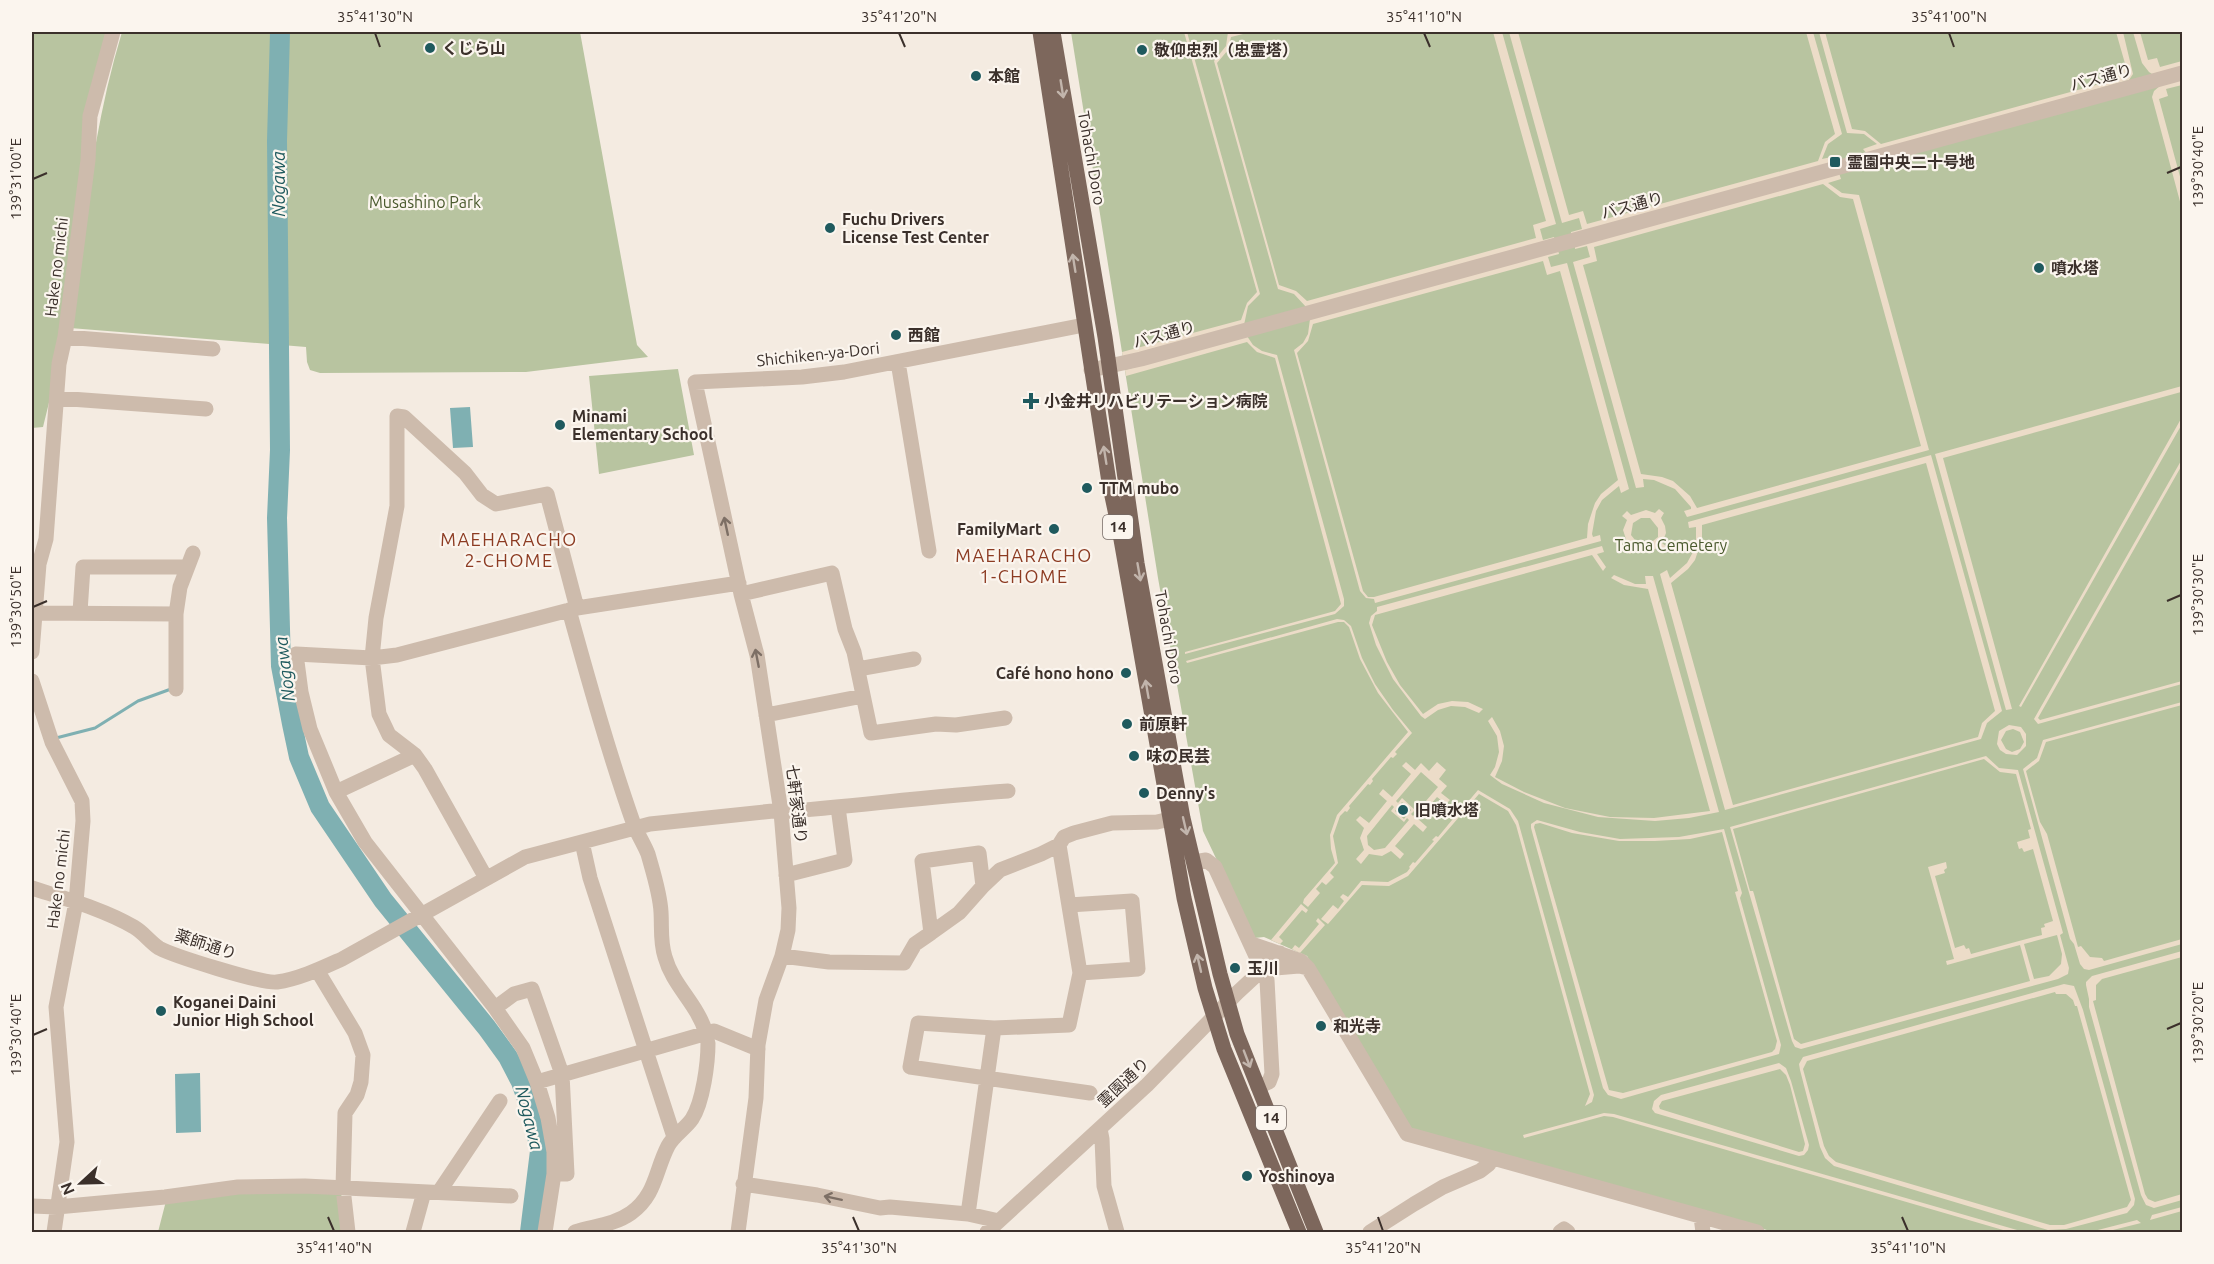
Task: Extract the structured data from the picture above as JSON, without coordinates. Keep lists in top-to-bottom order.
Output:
{
  "streets": {
    "main road": ["Tohachi Doro", "14"],
    "street": [
      "バス通り",
      "Hake no michi",
      "Shichiken-ya-Dori",
      "七軒家通り",
      "薬師通り",
      "霊園通り"
    ]
  },
  "crossings": [
    ["バス通り", "Tohachi Doro"],
    ["Tohachi Doro", "Shichiken-ya-Dori"],
    ["Tohachi Doro", "霊園通り"],
    ["Hake no michi", "薬師通り"],
    ["Shichiken-ya-Dori", "七軒家通り"]
  ],
  "one_way": ["七軒家通り"],
  "districts": ["MAEHARACHO 2-CHOME", "MAEHARACHO 1-CHOME"],
  "water": ["Nogawa"],
  "parks": ["Musashino Park", "Tama Cemetery"],
  "places": {
    "other": [
      "くじら山",
      "敬仰忠烈（忠霊塔）",
      "本館",
      "Fuchu Drivers License Test Center",
      "噴水塔",
      "西館",
      "Minami Elementary School",
      "TTM mubo",
      "FamilyMart",
      "Café hono hono",
      "前原軒",
      "味の民芸",
      "Denny's",
      "旧噴水塔",
      "玉川",
      "Koganei Daini Junior High School",
      "和光寺",
      "Yoshinoya"
    ],
    "transit": ["霊園中央二十号地"],
    "health": ["小金井リハビリテーション病院"]
  },
  "north": "left",
  "coordinates": [
    "35°41'30\"N",
    "35°41'20\"N",
    "35°41'10\"N",
    "35°41'00\"N",
    "139°30'40\"E",
    "139°31'00\"E",
    "139°30'30\"E",
    "139°30'50\"E",
    "139°30'20\"E",
    "35°41'40\"N"
  ]
}
